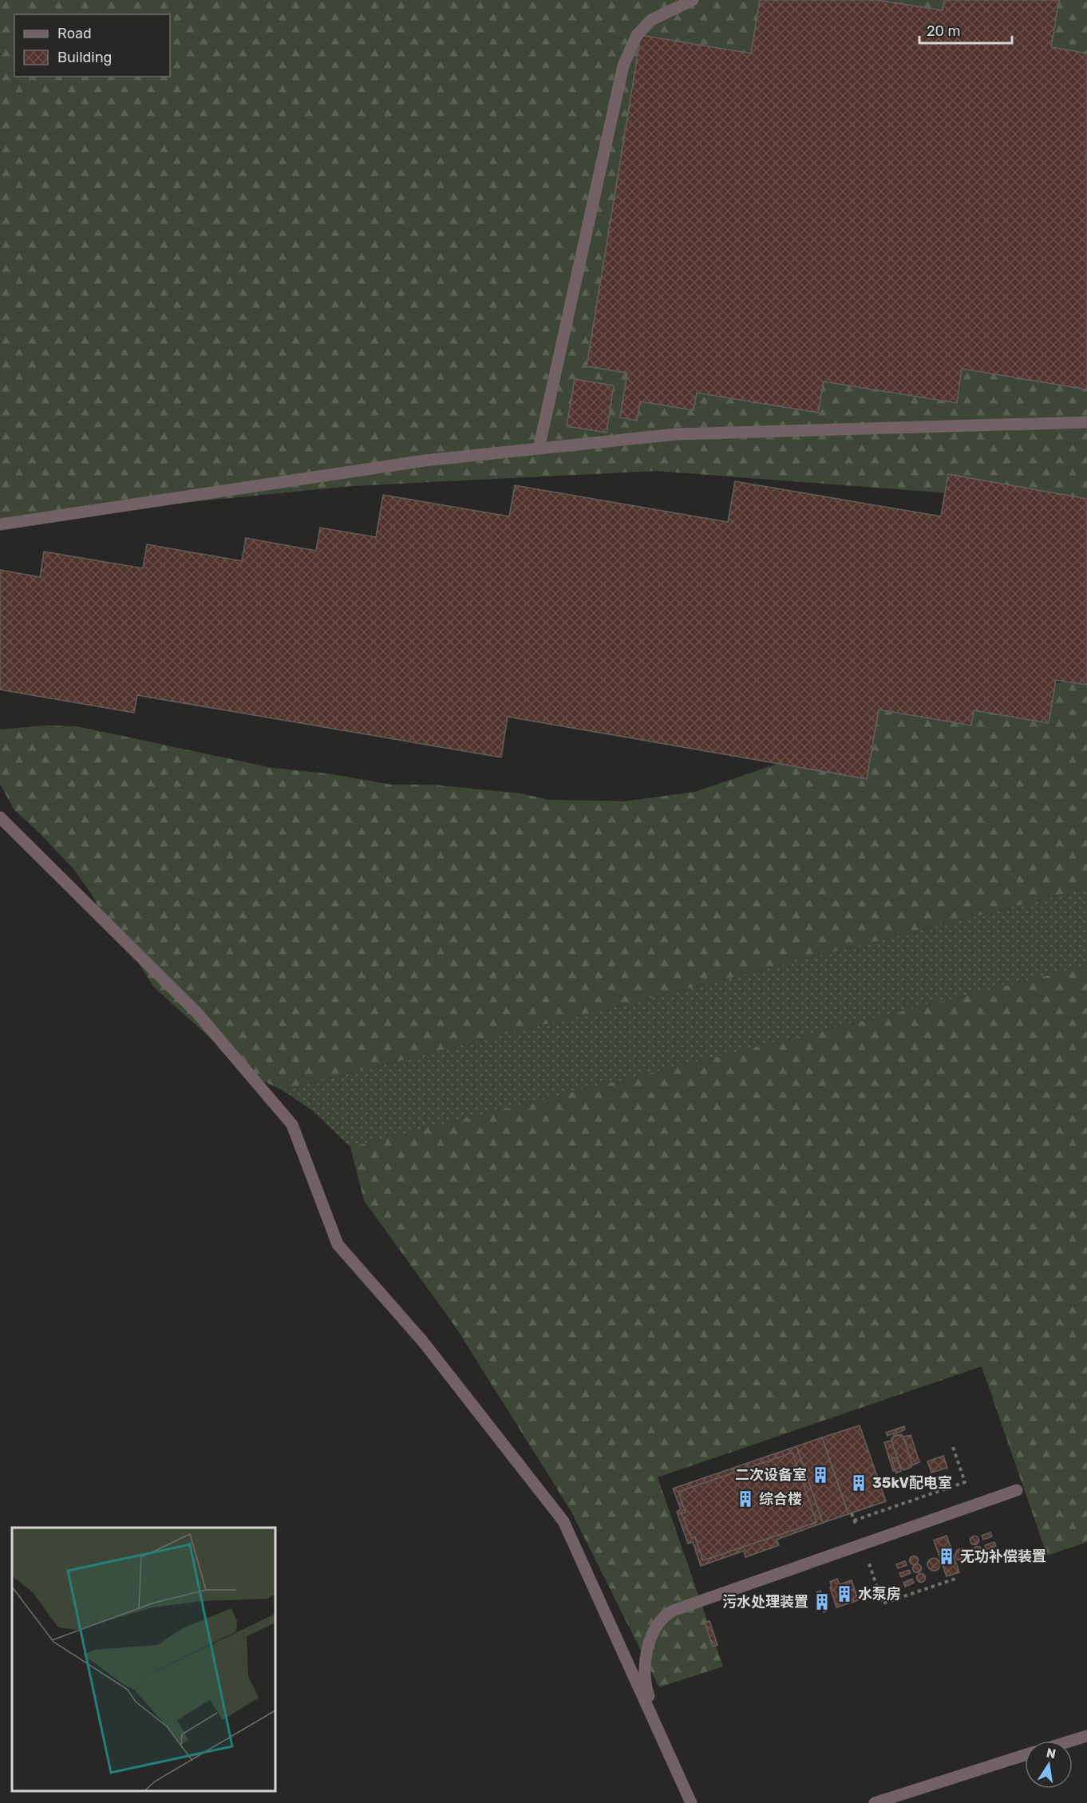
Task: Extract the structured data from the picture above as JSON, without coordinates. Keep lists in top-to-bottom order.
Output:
{
  "places": {
    "building": [
      "二次设备室",
      "35kV配电室",
      "综合楼",
      "无功补偿装置",
      "水泵房",
      "污水处理装置"
    ]
  },
  "legend": ["Road", "Building"],
  "scale_bar": "20 m",
  "north": "top"
}
